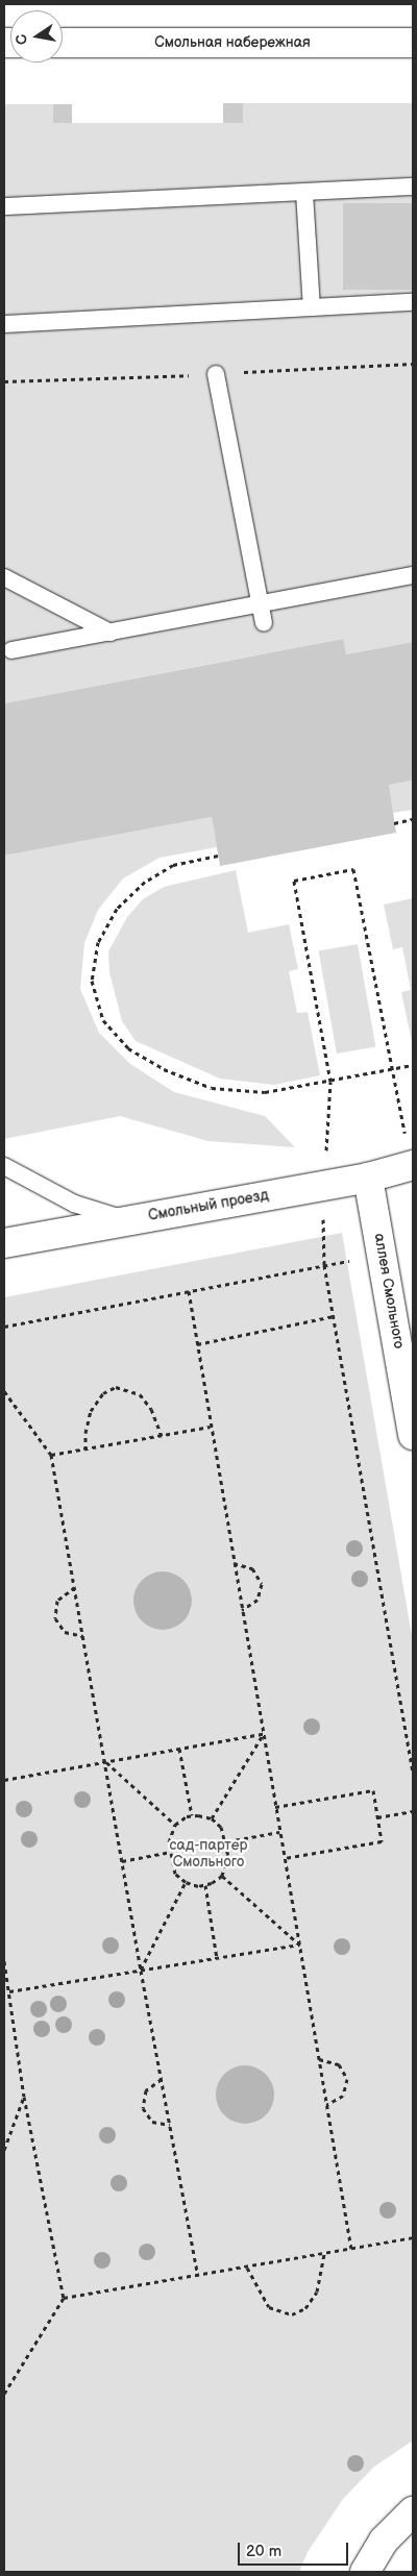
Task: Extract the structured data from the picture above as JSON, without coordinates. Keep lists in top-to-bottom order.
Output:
{
  "streets": {
    "street": ["Смольная набережная", "Смольный проезд", "аллея Смольного"]
  },
  "crossings": [
    ["Смольный проезд", "аллея Смольного"]
  ],
  "parks": ["сад-партер Смольного"],
  "scale_bar": "20 m",
  "north": "left"
}
